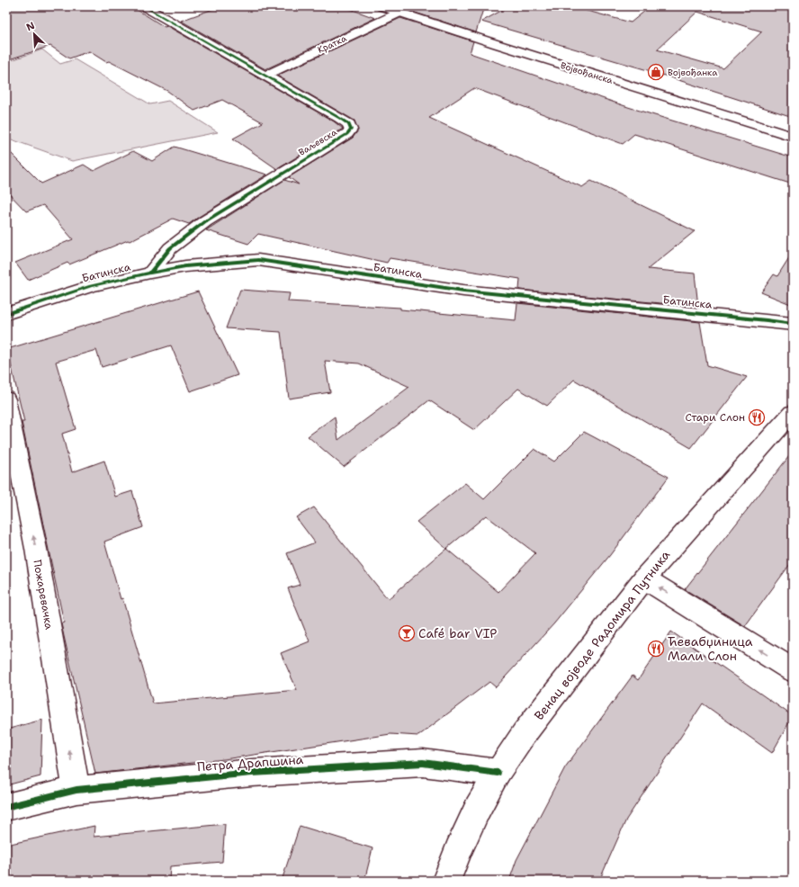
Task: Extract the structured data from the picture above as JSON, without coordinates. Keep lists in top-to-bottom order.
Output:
{
  "streets": {
    "street": [
      "Кратка",
      "Војвођанска",
      "Ваљевска",
      "Батинска",
      "Пожаревачка",
      "Венац војводе Радомира Путника",
      "Петра Драпшина"
    ]
  },
  "crossings": [
    ["Кратка", "Војвођанска"],
    ["Кратка", "Ваљевска"],
    ["Ваљевска", "Батинска"],
    ["Пожаревачка", "Петра Драпшина"],
    ["Венац војводе Радомира Путника", "Петра Драпшина"]
  ],
  "one_way": ["Пожаревачка"],
  "places": {
    "shop": ["Војвођанка"],
    "restaurant": ["Стари Слон", "Ћевабџиница Мали Слон"],
    "bar": ["Café bar VIP"]
  },
  "north": "top left"
}
